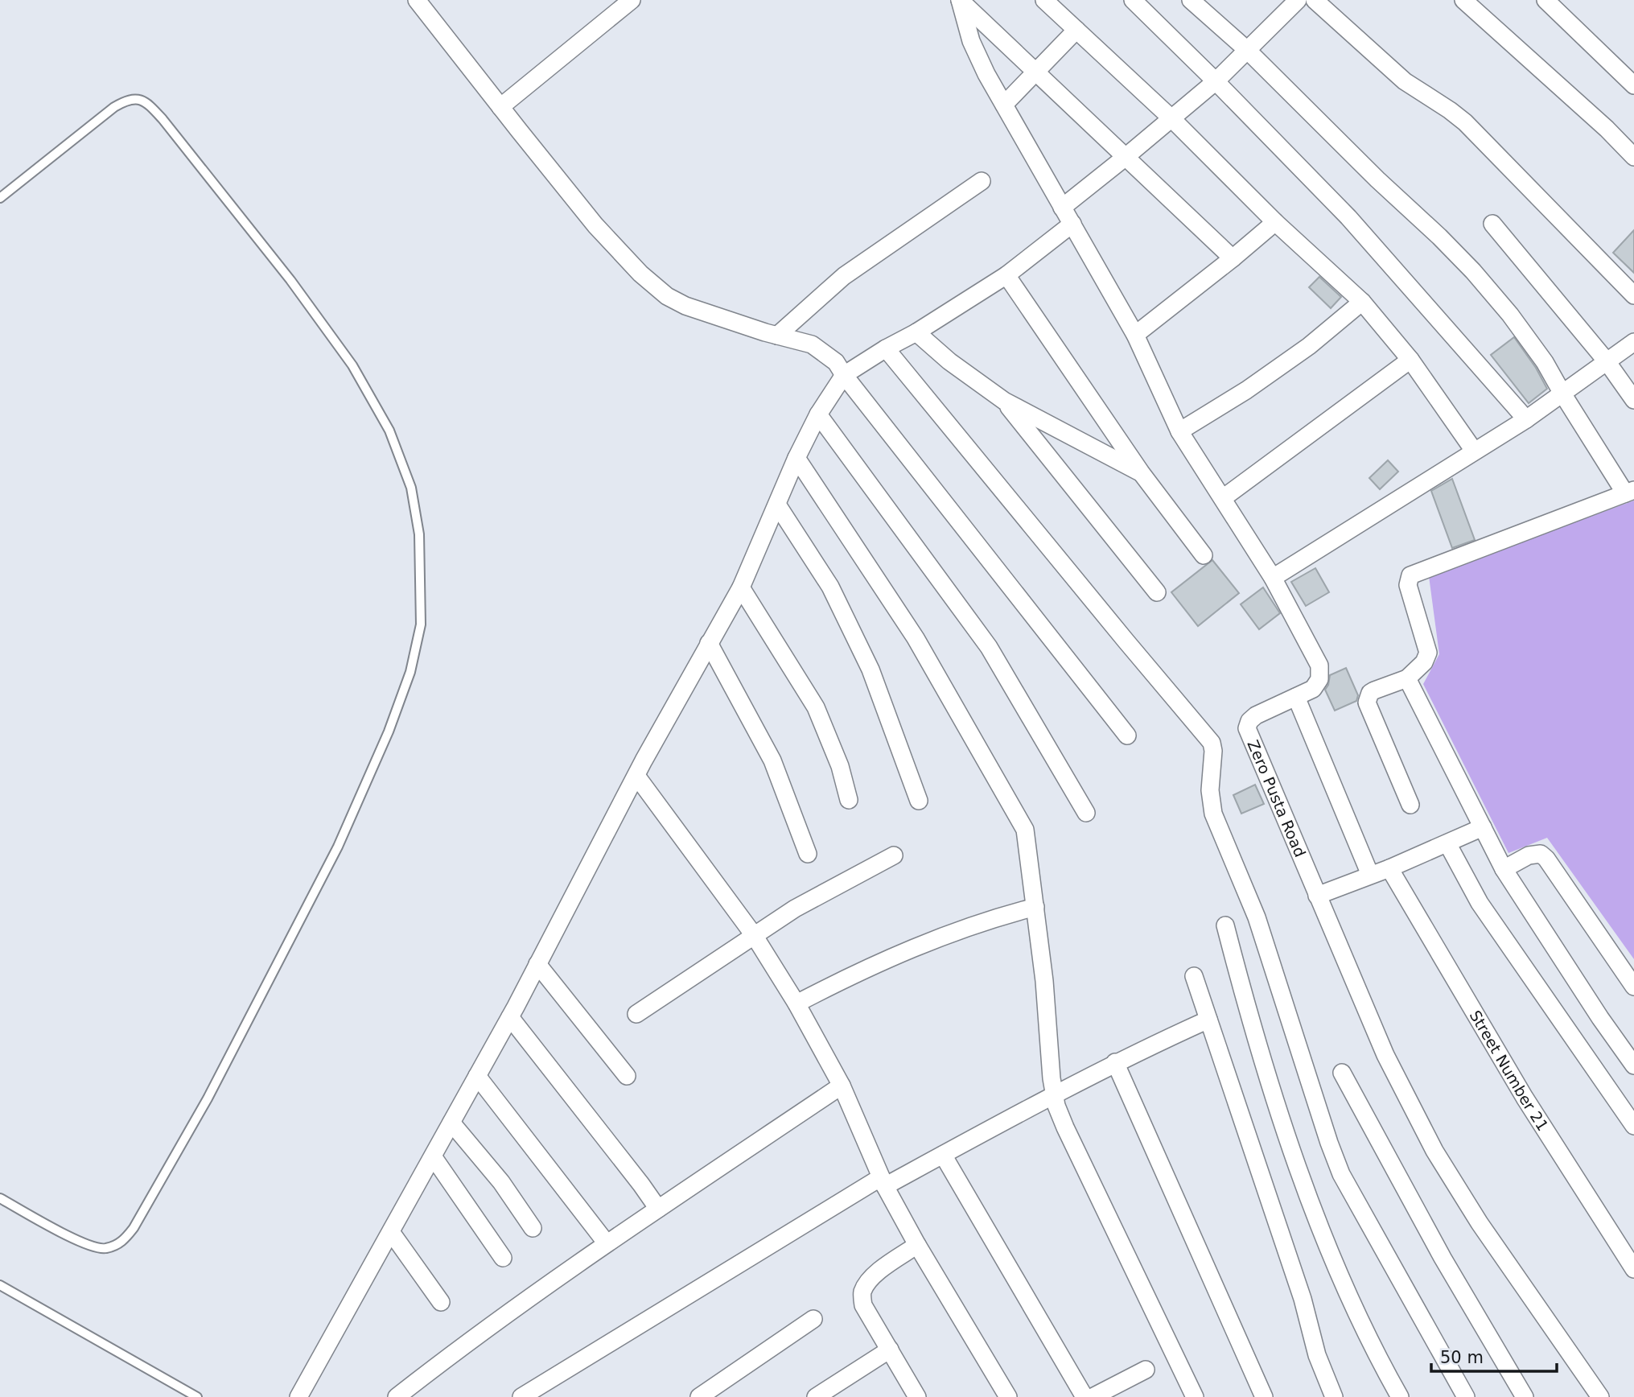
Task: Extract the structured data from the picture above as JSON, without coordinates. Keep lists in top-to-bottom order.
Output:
{
  "streets": {
    "street": ["Zero Pusta Road", "Street Number 21"]
  },
  "scale_bar": "50 m"
}
